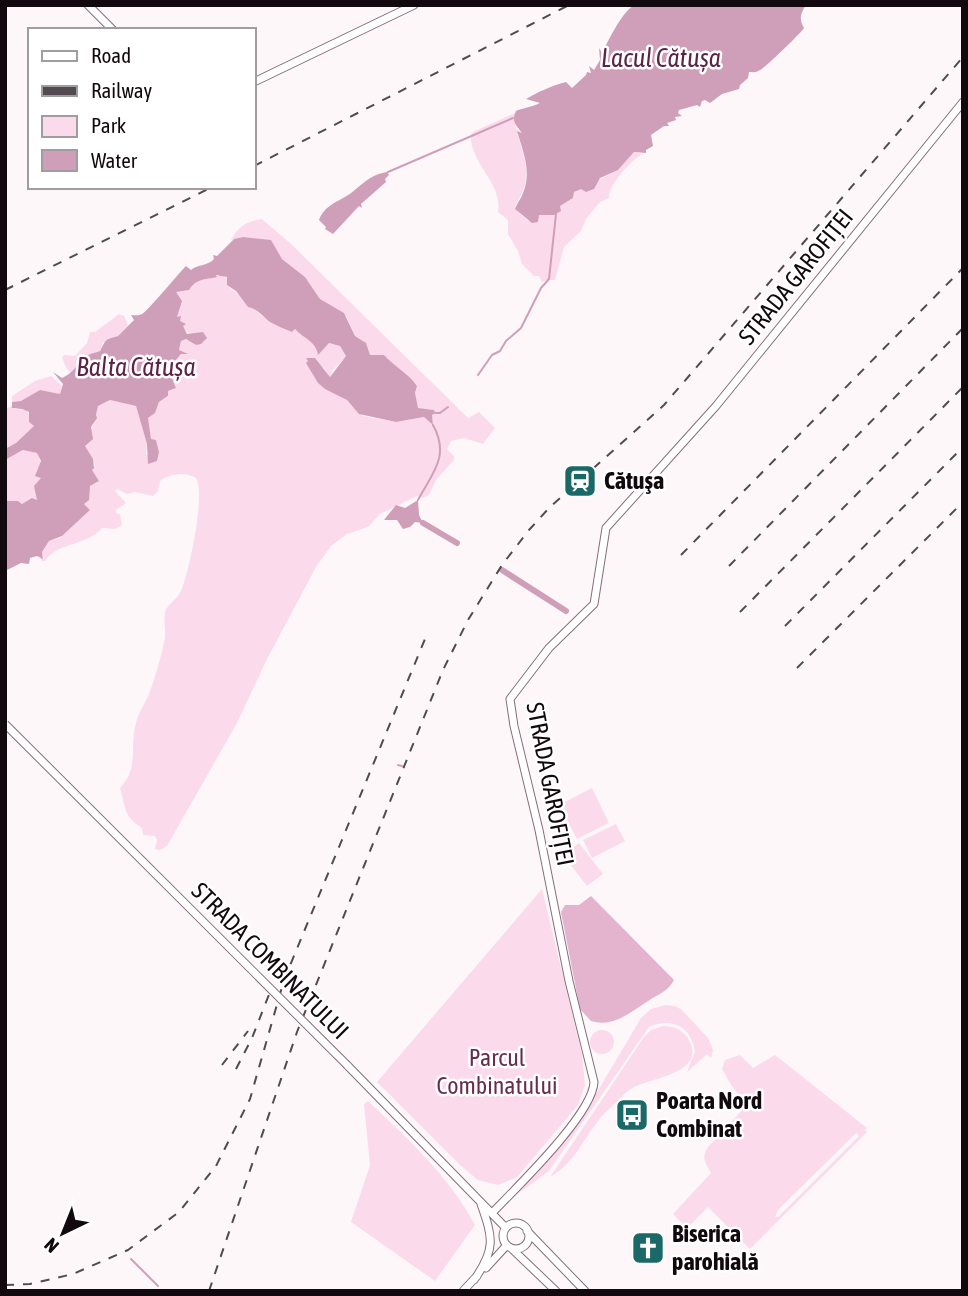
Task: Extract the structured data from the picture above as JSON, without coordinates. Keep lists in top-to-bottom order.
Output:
{
  "streets": {
    "street": ["STRADA GAROFIȚEI", "STRADA COMBINATULUI"]
  },
  "crossings": [
    ["STRADA GAROFIȚEI", "STRADA COMBINATULUI"]
  ],
  "water": ["Lacul Cătușa", "Balta Cătușa"],
  "parks": ["Parcul Combinatului"],
  "places": {
    "station": ["Cătuşa"],
    "bus stop": ["Poarta Nord Combinat"],
    "church": ["Biserica parohială"]
  },
  "legend": [
    "Road",
    "Railway",
    "Park",
    "Water"
  ],
  "north": "bottom left"
}
